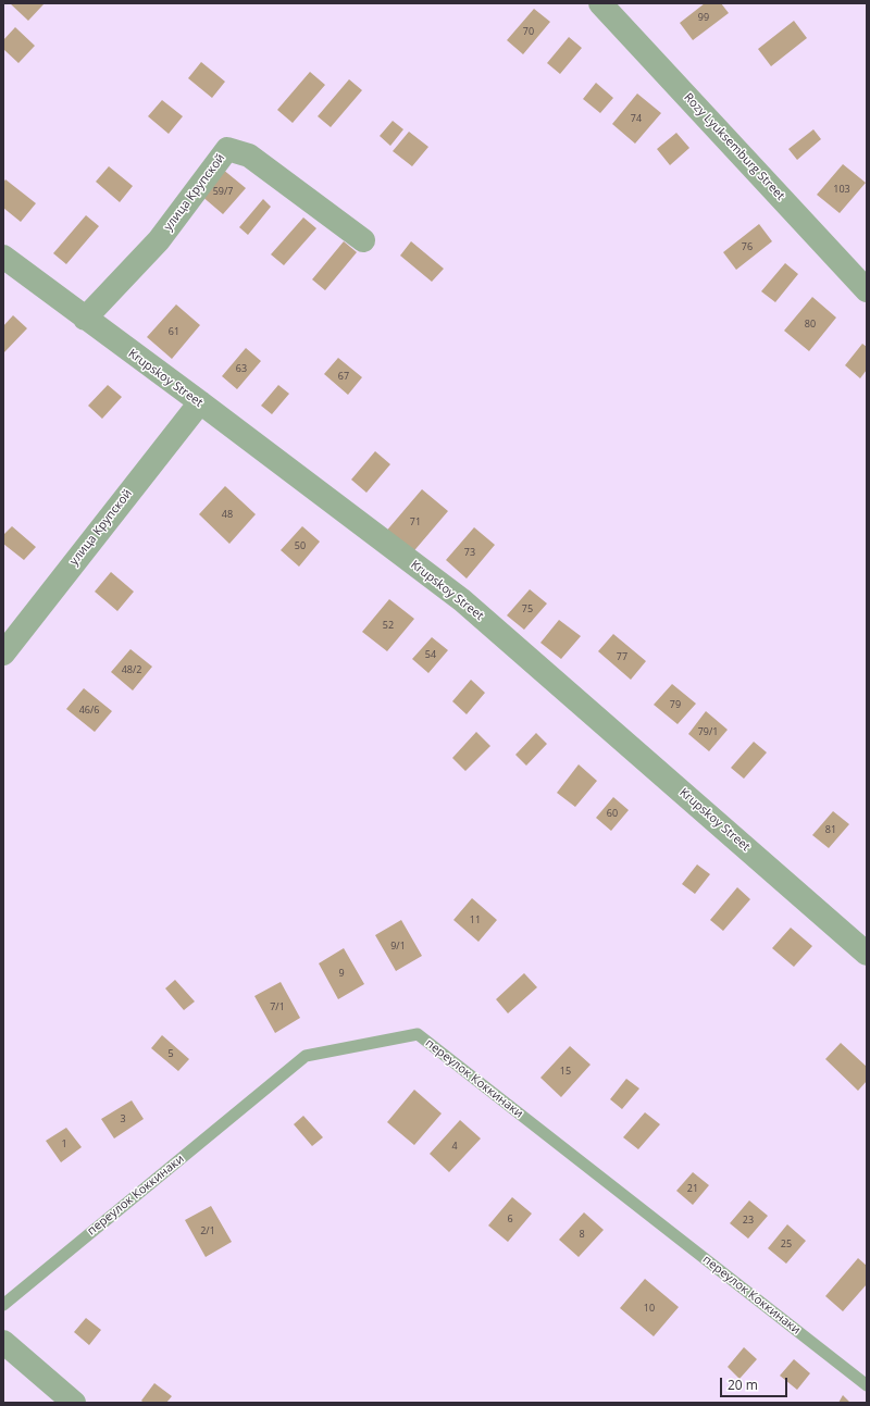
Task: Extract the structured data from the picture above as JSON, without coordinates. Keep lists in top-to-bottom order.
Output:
{
  "streets": {
    "street": ["Rozy Lyuksemburg Street", "улица Крупской", "Krupskoy Street"],
    "lane": ["переулок Коккинаки"]
  },
  "crossings": [
    ["улица Крупской", "Krupskoy Street"]
  ],
  "house_numbers": [
    "99",
    "70",
    "74",
    "103",
    "59/7",
    "76",
    "80",
    "61",
    "63",
    "67",
    "48",
    "71",
    "50",
    "73",
    "75",
    "52",
    "54",
    "77",
    "48/2",
    "79",
    "46/6",
    "79/1",
    "60",
    "81",
    "11",
    "9/1",
    "9",
    "7/1",
    "5",
    "15",
    "3",
    "1",
    "4",
    "21",
    "6",
    "23",
    "2/1",
    "8",
    "25",
    "10"
  ],
  "scale_bar": "20 m"
}
